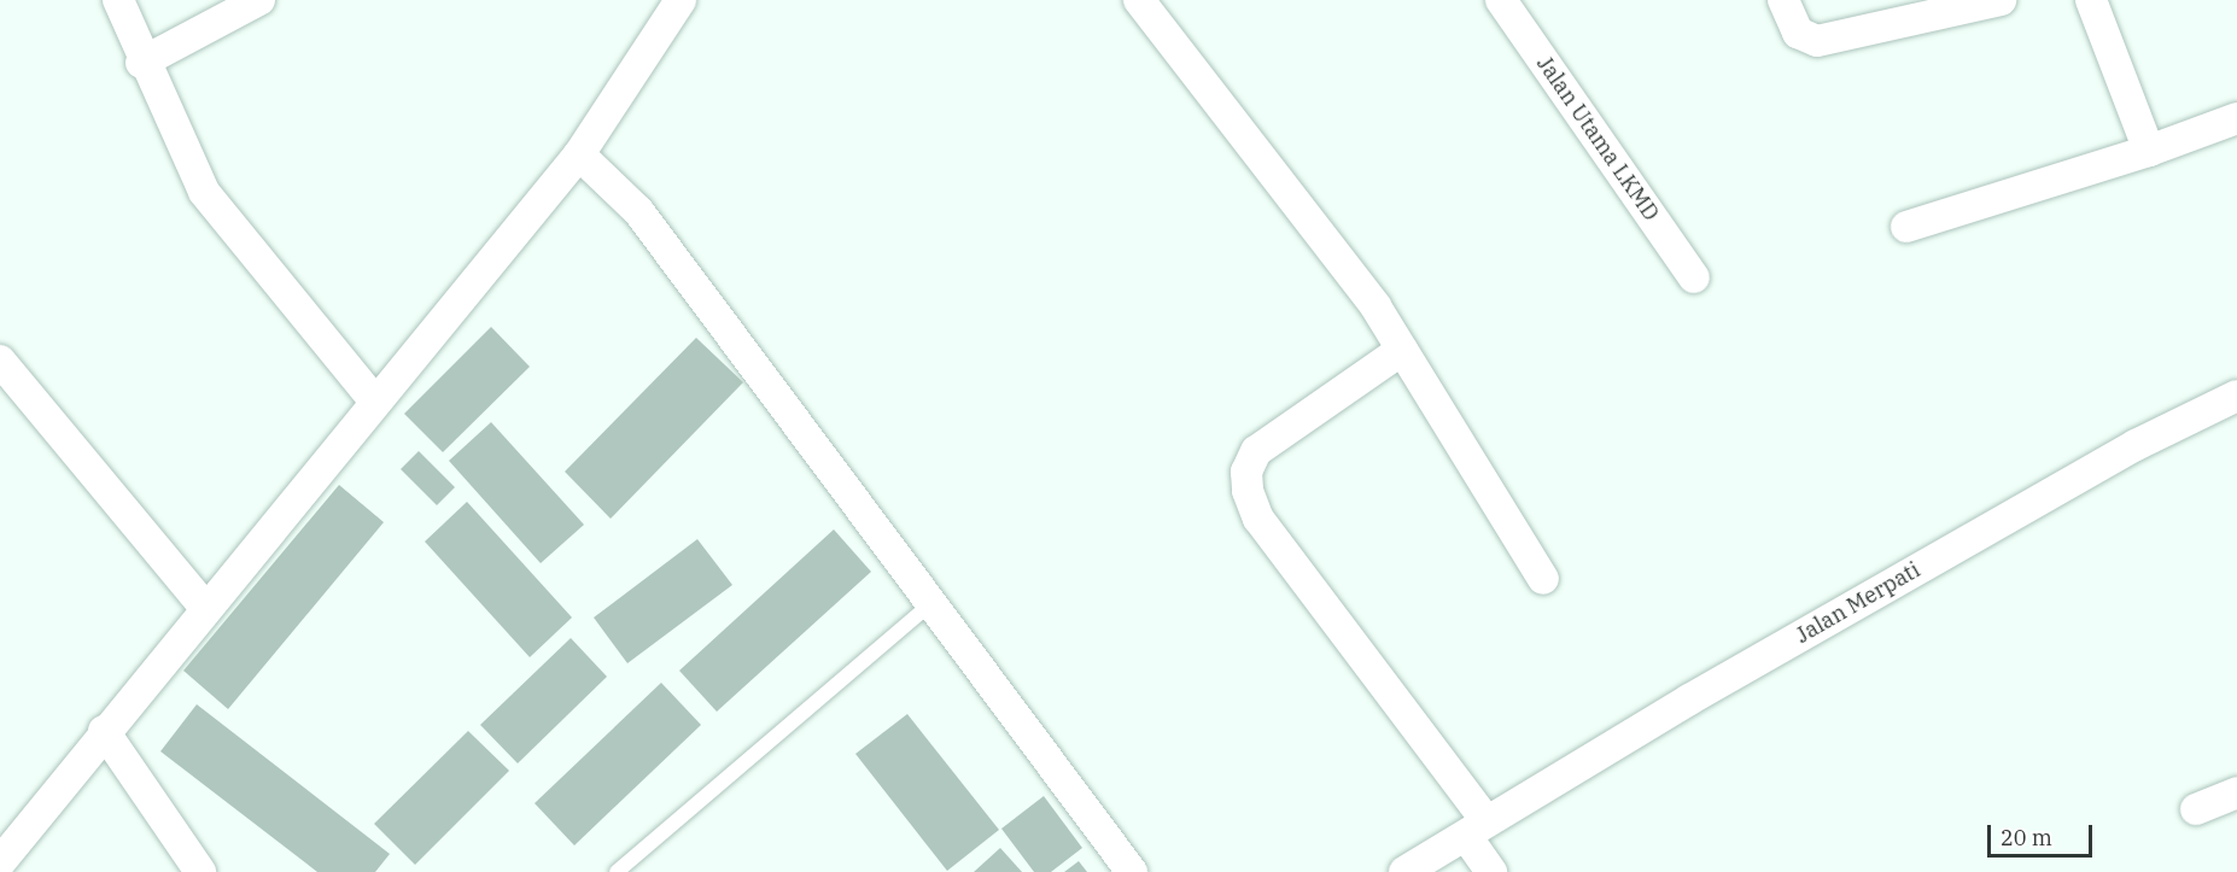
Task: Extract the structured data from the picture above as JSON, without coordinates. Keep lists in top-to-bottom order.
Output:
{
  "streets": {
    "street": ["Jalan Utama LKMD", "Jalan Merpati"]
  },
  "scale_bar": "20 m"
}
